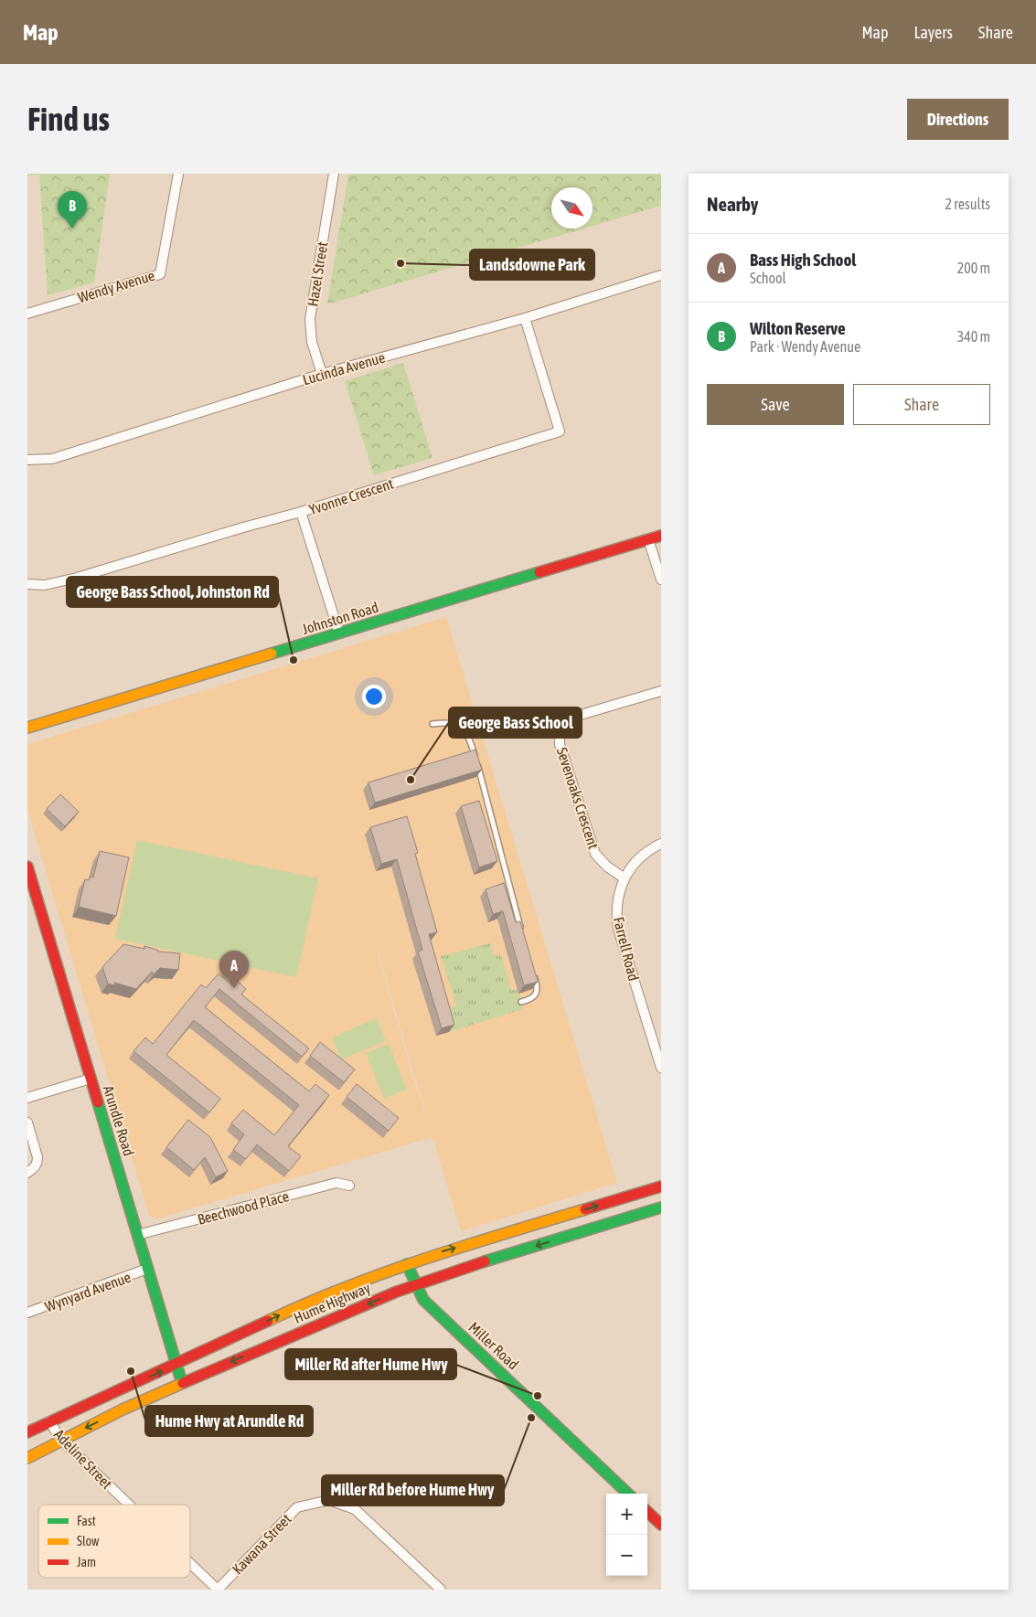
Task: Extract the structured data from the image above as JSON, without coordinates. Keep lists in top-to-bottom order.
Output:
{
  "streets": {
    "main road": [
      "Johnston Road",
      "Arundle Road",
      "Hume Highway",
      "Miller Road"
    ],
    "street": [
      "Hazel Street",
      "Wendy Avenue",
      "Lucinda Avenue",
      "Yvonne Crescent",
      "Sevenoaks Crescent",
      "Farrell Road",
      "Beechwood Place",
      "Wynyard Avenue",
      "Adeline Street",
      "Kawana Street"
    ]
  },
  "crossings": [
    ["Hazel Street", "Lucinda Avenue"],
    ["Lucinda Avenue", "Yvonne Crescent"],
    ["Sevenoaks Crescent", "Farrell Road"],
    ["Arundle Road", "Beechwood Place"],
    ["Arundle Road", "Wynyard Avenue"],
    ["Arundle Road", "Hume Highway"],
    ["Hume Highway", "Miller Road"],
    ["Hume Highway", "Adeline Street"],
    ["Adeline Street", "Kawana Street"]
  ],
  "places": [
    "Landsdowne Park",
    "George Bass School, Johnston Rd",
    "George Bass School",
    "Hume Hwy at Arundle Rd",
    "Miller Rd after Hume Hwy",
    "Miller Rd before Hume Hwy"
  ],
  "legend": ["Fast", "Slow", "Jam"],
  "north": "bottom right",
  "page": {
    "header": "Map",
    "nav": ["Map", "Layers", "Share"],
    "buttons": [
      "Directions",
      ["Save", "Share"]
    ],
    "title": "Find us",
    "heading": ["Nearby", "2 results"],
    "pins": ["B", "A"],
    "list": [
      {
        "mark": "A",
        "name": "Bass High School",
        "note": "School",
        "value": "200 m"
      },
      {
        "mark": "B",
        "name": "Wilton Reserve",
        "note": "Park · Wendy Avenue",
        "value": "340 m"
      }
    ],
    "map_buttons": ["+", "−"]
  }
}
